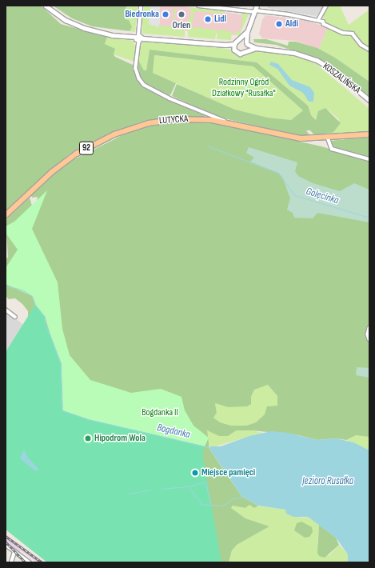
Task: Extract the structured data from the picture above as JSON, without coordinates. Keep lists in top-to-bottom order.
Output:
{
  "streets": {
    "main road": ["LUTYCKA", "92"],
    "street": ["KOSZALIŃSKA"]
  },
  "water": ["Golęcinka", "Bogdanka", "Jezioro Rusałka"],
  "parks": ["Rodzinny Ogród Działkowy \"Rusałka\"", "Bogdanka II"],
  "places": [
    "Biedronka",
    "Orlen",
    "Lidl",
    "Aldi",
    "Hipodrom Wola",
    "Miejsce pamięci"
  ]
}
